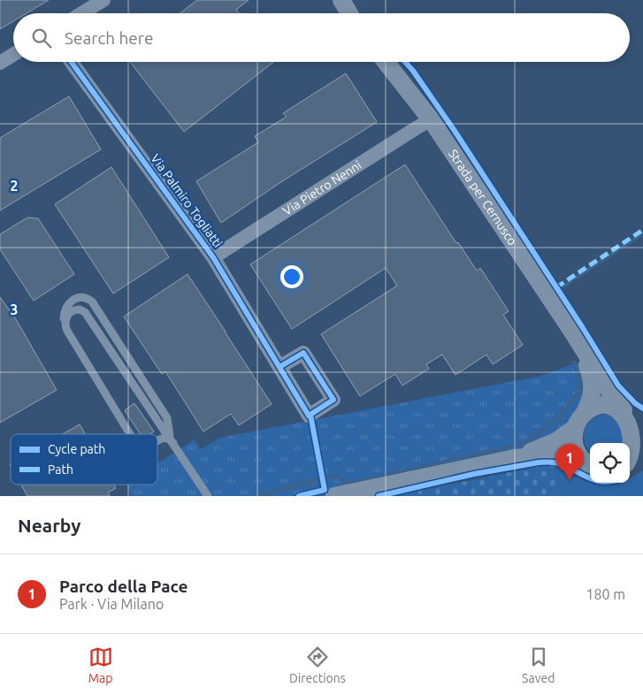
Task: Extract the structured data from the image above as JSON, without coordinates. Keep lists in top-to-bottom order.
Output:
{
  "streets": {
    "street": ["Via Pietro Nenni", "Strada per Cernusco", "Via Palmiro Togliatti"]
  },
  "crossings": [
    ["Via Pietro Nenni", "Strada per Cernusco"],
    ["Via Pietro Nenni", "Via Palmiro Togliatti"]
  ],
  "legend": ["Cycle path", "Path"],
  "page": {
    "search": "Search here",
    "pins": "1",
    "heading": "Nearby",
    "list": [
      {
        "mark": "1",
        "name": "Parco della Pace",
        "note": "Park · Via Milano",
        "value": "180 m"
      }
    ],
    "nav": ["Map", "Directions", "Saved"]
  },
  "grid": {
    "rows": ["2", "3"]
  }
}
